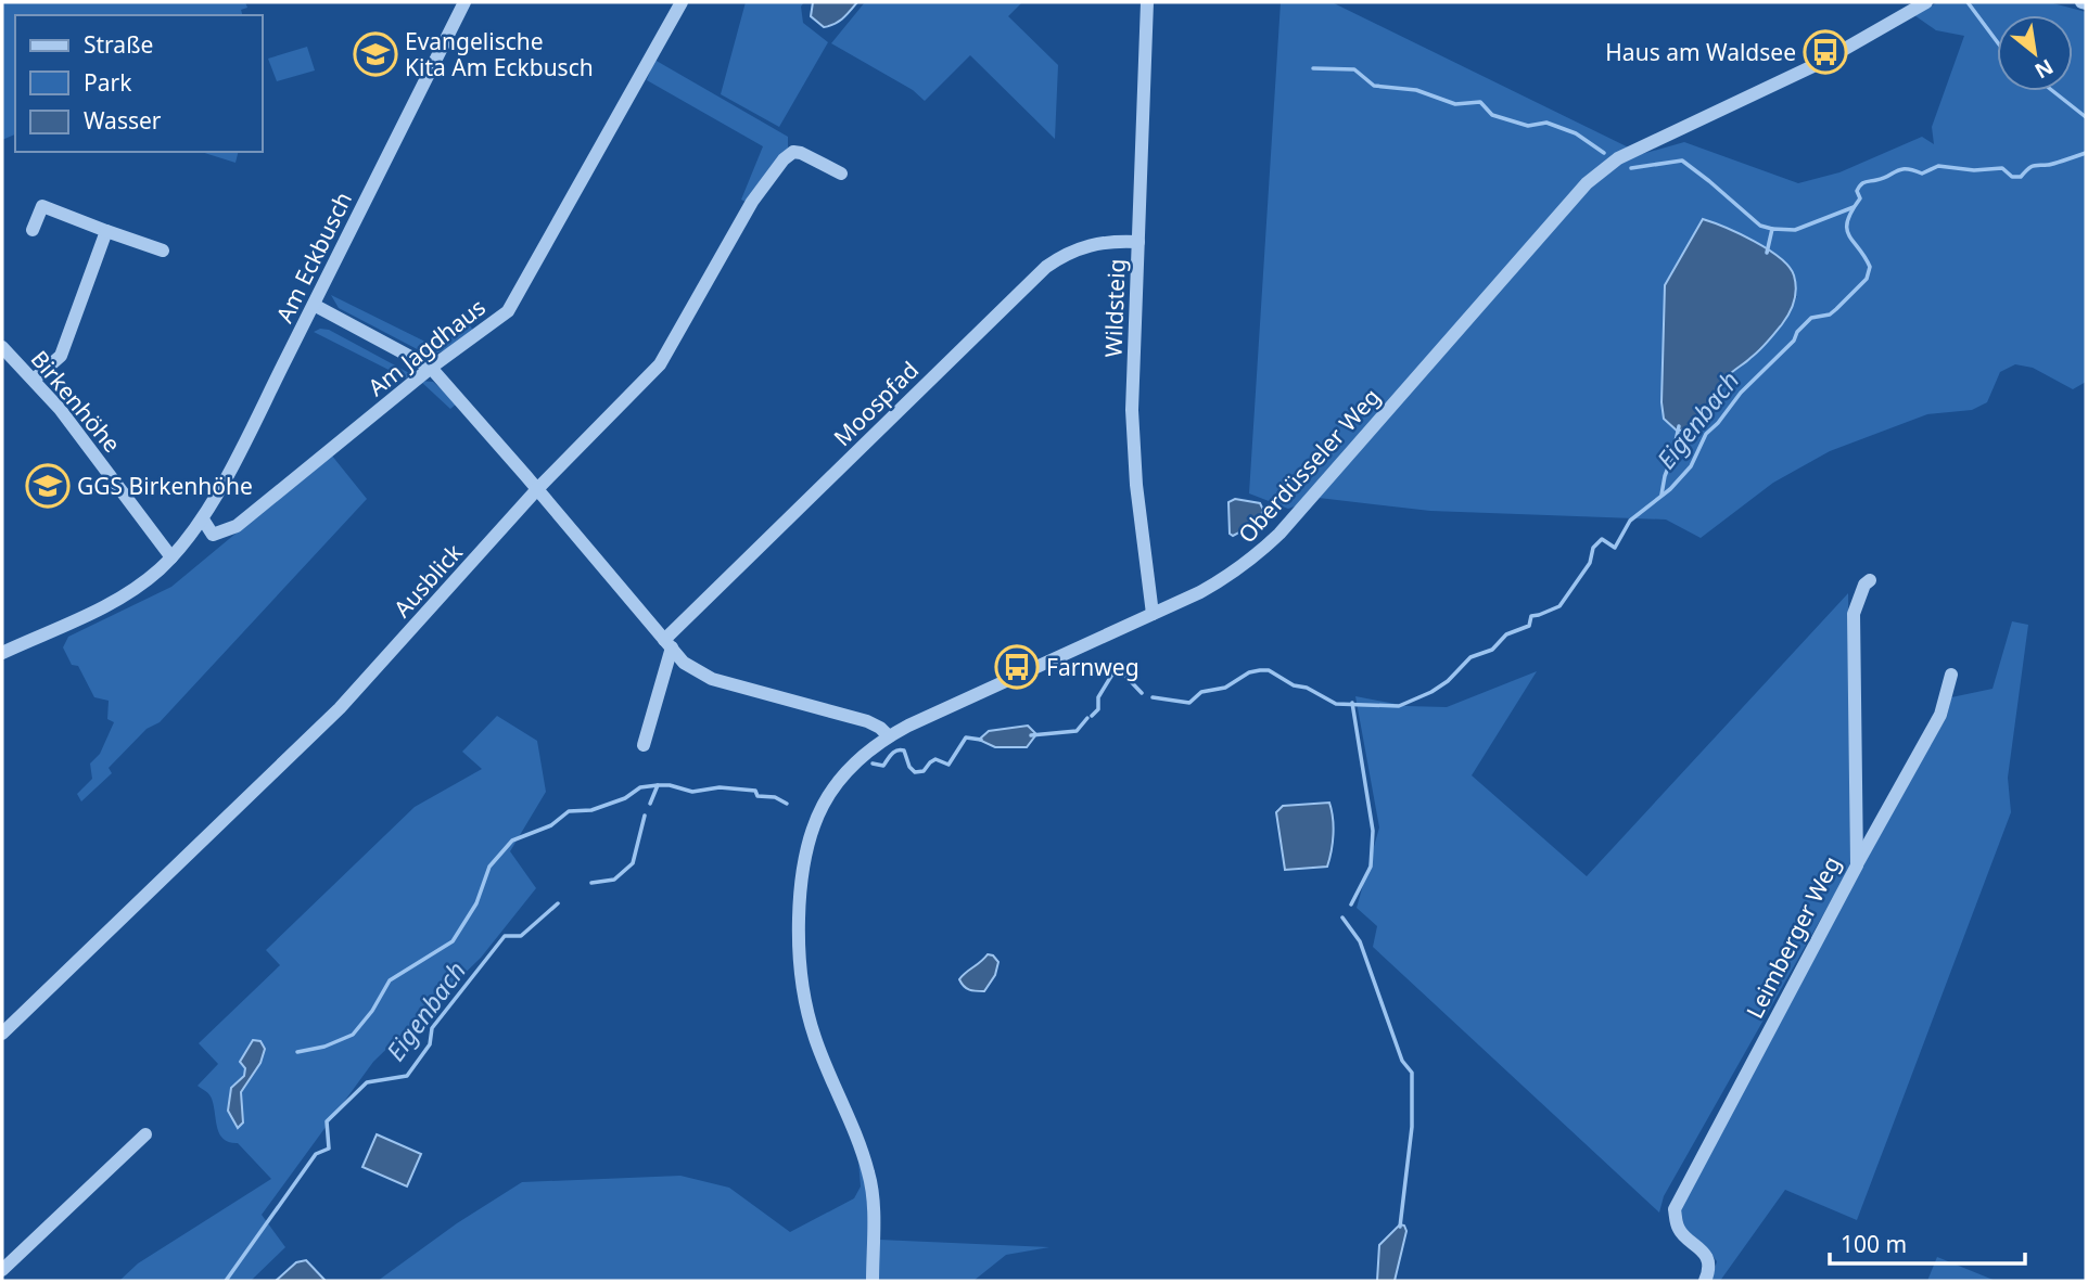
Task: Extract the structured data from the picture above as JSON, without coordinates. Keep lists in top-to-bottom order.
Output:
{
  "streets": {
    "street": [
      "Am Eckbusch",
      "Wildsteig",
      "Am Jagdhaus",
      "Birkenhöhe",
      "Moospfad",
      "Oberdüsseler Weg",
      "Ausblick",
      "Leimberger Weg"
    ]
  },
  "crossings": [
    ["Am Eckbusch", "Am Jagdhaus"],
    ["Wildsteig", "Moospfad"],
    ["Wildsteig", "Oberdüsseler Weg"]
  ],
  "water": ["Eigenbach"],
  "places": {
    "bus stop": ["Haus am Waldsee", "Farnweg"],
    "school or university": ["Evangelische Kita Am Eckbusch", "GGS Birkenhöhe"]
  },
  "legend": ["Straße", "Park", "Wasser"],
  "scale_bar": "100 m",
  "north": "bottom right"
}
